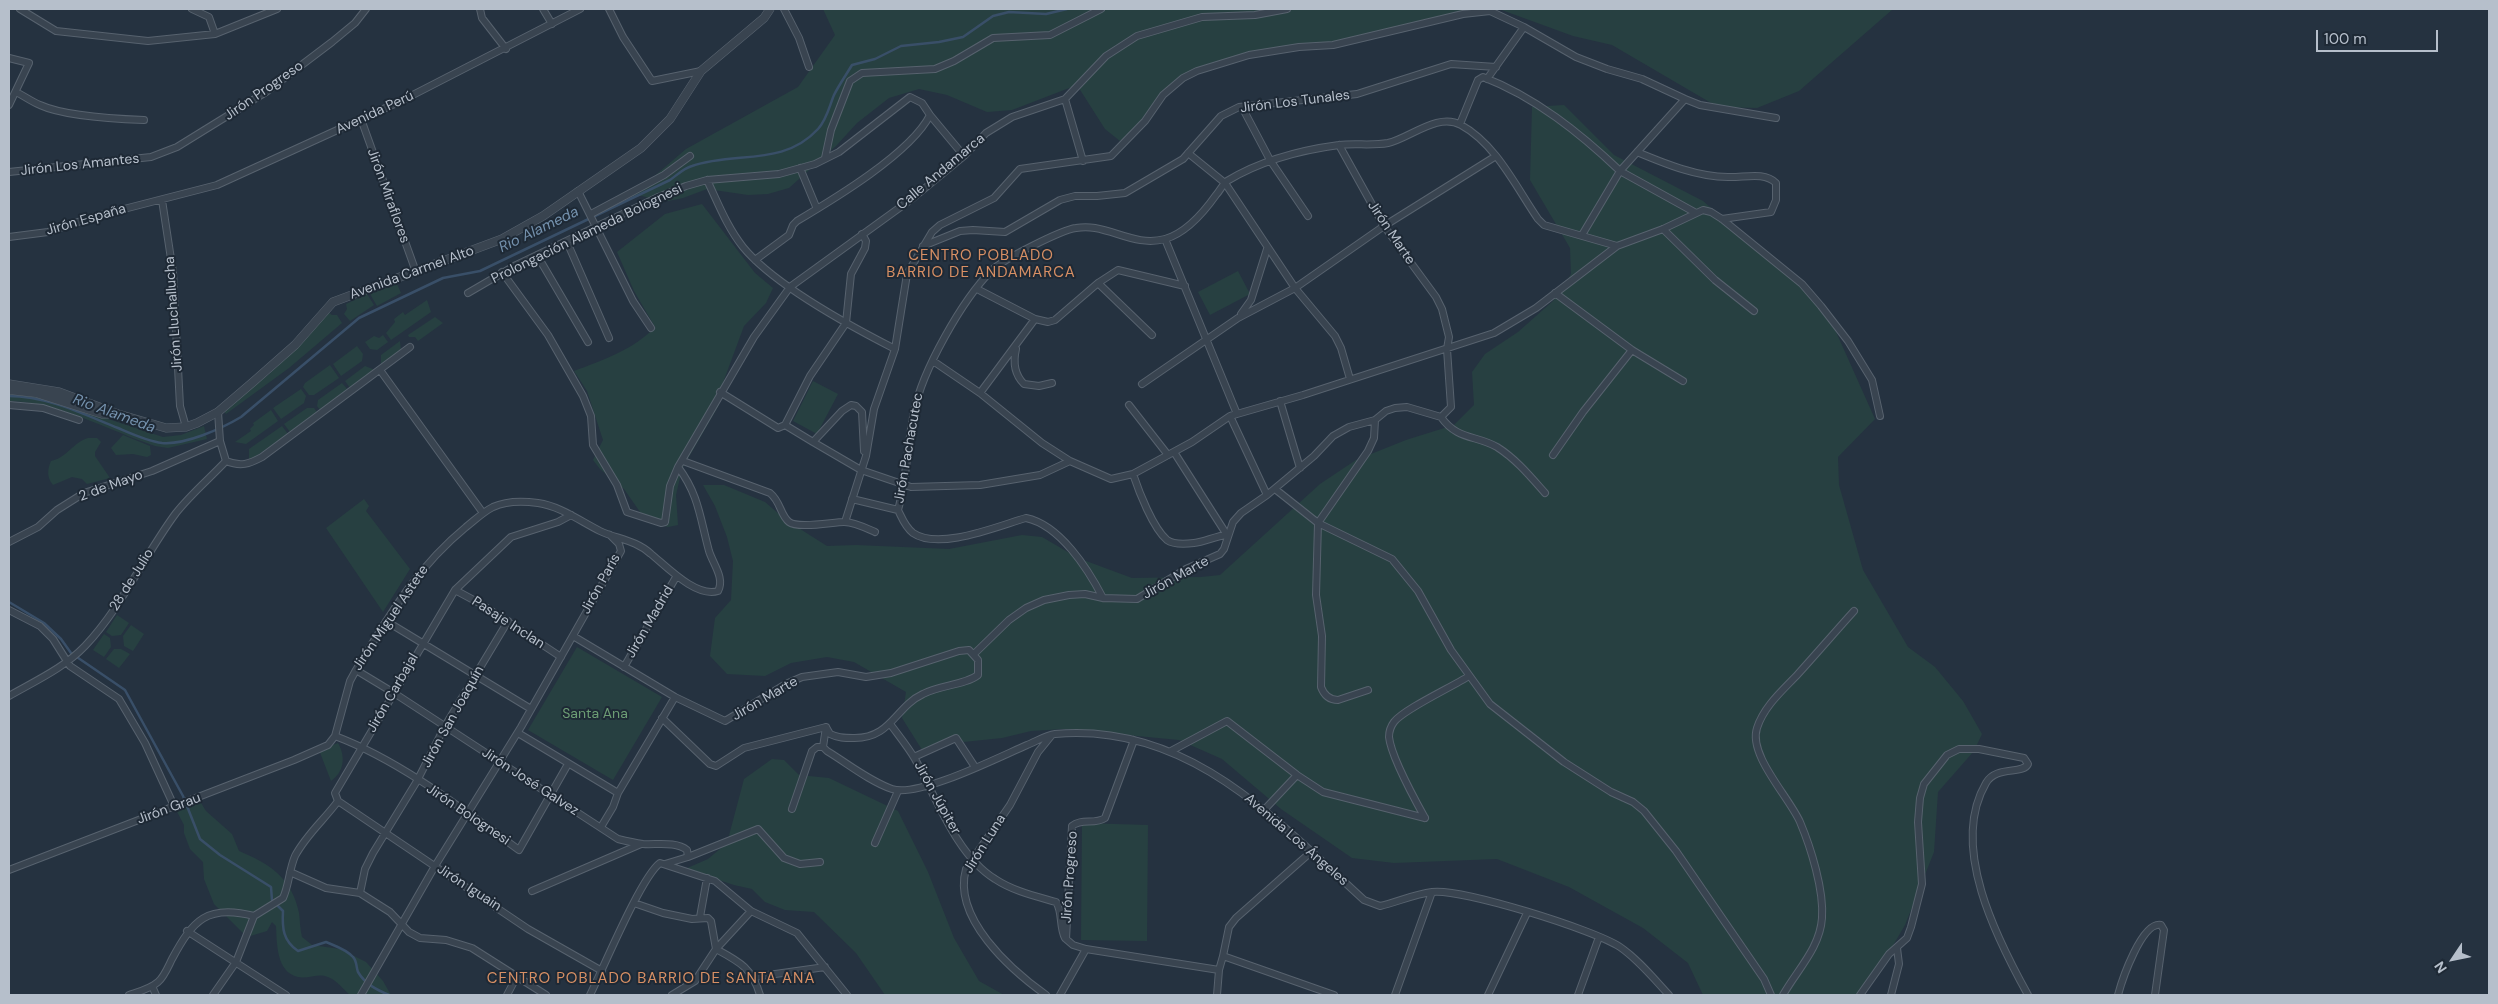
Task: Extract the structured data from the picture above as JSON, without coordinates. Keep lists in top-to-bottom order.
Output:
{
  "streets": {
    "street": [
      "Jirón Progreso",
      "Jirón Los Tunales",
      "Avenida Perú",
      "Jirón Los Amantes",
      "Calle Andamarca",
      "Jirón Miraflores",
      "Jirón España",
      "Jirón Marte",
      "Prolongación Alameda Bolognesi",
      "Avenida Carmel Alto",
      "Jirón Lluchallucha",
      "Jirón Pachacutec",
      "2 de Mayo",
      "28 de Julio",
      "Jirón París",
      "Jirón Miguel Astete",
      "Jirón Madrid",
      "Pasaje Inclan",
      "Jirón Carbajal",
      "Jirón San Joaquín",
      "Jirón José Galvez",
      "Jirón Júpiter",
      "Jirón Grau",
      "Jirón Bolognesi",
      "Avenida Los Ángeles",
      "Jirón Luna",
      "Jirón Iguain"
    ]
  },
  "crossings": [
    ["Jirón Progreso", "Jirón Los Amantes"],
    ["Jirón Progreso", "Jirón Júpiter"],
    ["Jirón Progreso", "Avenida Los Ángeles"],
    ["Avenida Perú", "Jirón Miraflores"],
    ["Avenida Perú", "Jirón España"],
    ["Avenida Perú", "Jirón Lluchallucha"],
    ["Jirón Miraflores", "Avenida Carmel Alto"],
    ["Jirón España", "Jirón Lluchallucha"],
    ["Jirón Marte", "Jirón Pachacutec"],
    ["Avenida Carmel Alto", "Jirón Lluchallucha"],
    ["Jirón París", "Jirón Miguel Astete"],
    ["Jirón Miguel Astete", "Jirón Madrid"],
    ["Jirón Miguel Astete", "Jirón Carbajal"],
    ["Jirón Miguel Astete", "Jirón José Galvez"],
    ["Jirón Miguel Astete", "Jirón Grau"],
    ["Jirón Miguel Astete", "Jirón Bolognesi"],
    ["Pasaje Inclan", "Jirón Carbajal"],
    ["Pasaje Inclan", "Jirón San Joaquín"],
    ["Jirón Carbajal", "Jirón José Galvez"],
    ["Jirón Carbajal", "Jirón Bolognesi"],
    ["Jirón Carbajal", "Jirón Iguain"],
    ["Jirón San Joaquín", "Jirón José Galvez"],
    ["Jirón San Joaquín", "Jirón Bolognesi"],
    ["Jirón San Joaquín", "Jirón Iguain"],
    ["Jirón José Galvez", "Jirón Bolognesi"],
    ["Jirón Júpiter", "Avenida Los Ángeles"],
    ["Jirón Júpiter", "Jirón Luna"],
    ["Jirón Grau", "Jirón Bolognesi"],
    ["Avenida Los Ángeles", "Jirón Luna"]
  ],
  "districts": ["CENTRO POBLADO BARRIO DE ANDAMARCA", "CENTRO POBLADO BARRIO DE SANTA ANA"],
  "water": ["Rio Alameda"],
  "parks": ["Santa Ana"],
  "scale_bar": "100 m",
  "north": "bottom left"
}
